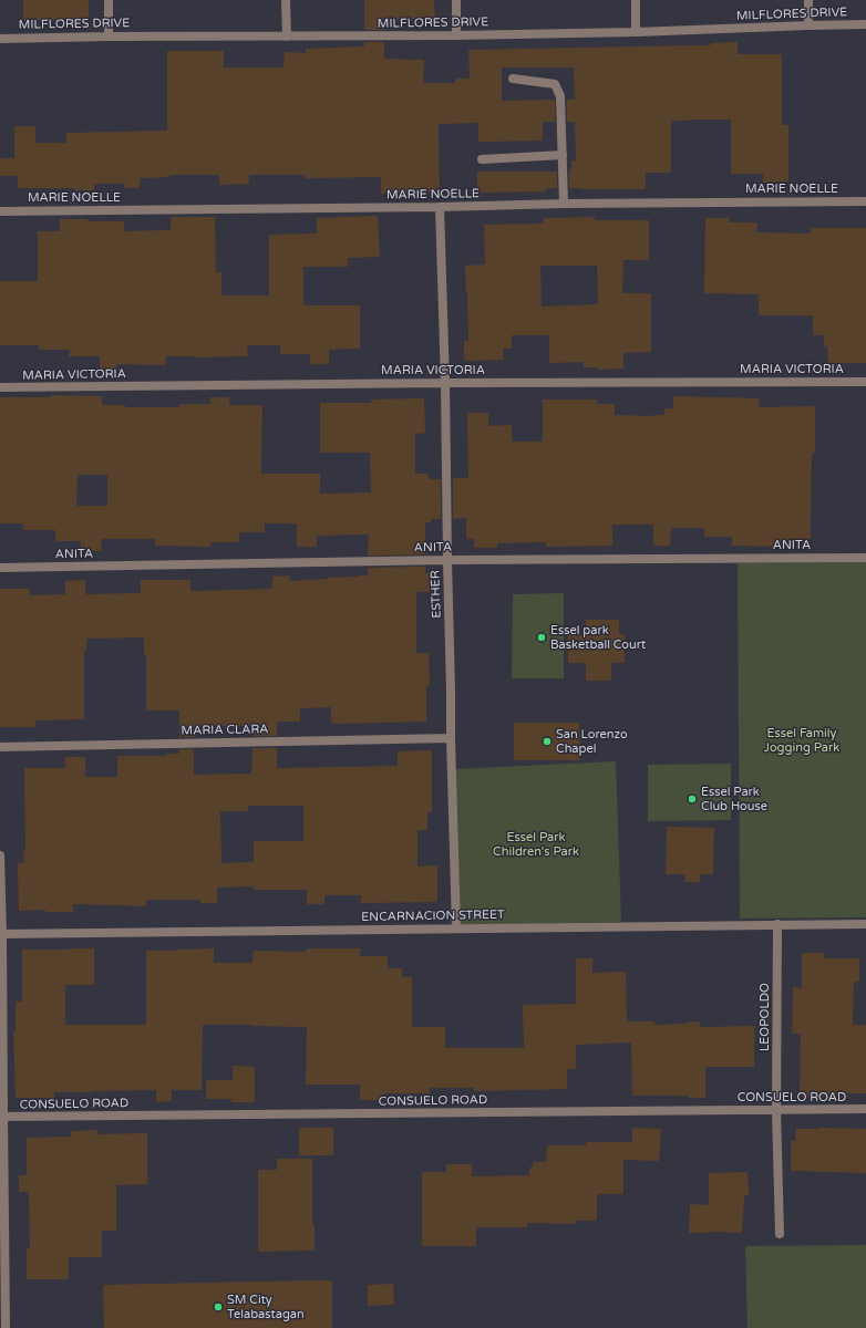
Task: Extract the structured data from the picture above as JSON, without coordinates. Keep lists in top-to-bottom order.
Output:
{
  "streets": {
    "street": [
      "MILFLORES DRIVE",
      "MARIE NOELLE",
      "MARIA VICTORIA",
      "ANITA",
      "ESTHER",
      "MARIA CLARA",
      "ENCARNACION STREET",
      "LEOPOLDO",
      "CONSUELO ROAD"
    ]
  },
  "crossings": [
    ["MARIE NOELLE", "ESTHER"],
    ["MARIA VICTORIA", "ESTHER"],
    ["ANITA", "ESTHER"],
    ["ESTHER", "MARIA CLARA"],
    ["ESTHER", "ENCARNACION STREET"],
    ["ENCARNACION STREET", "LEOPOLDO"],
    ["LEOPOLDO", "CONSUELO ROAD"]
  ],
  "parks": ["Essel Family Jogging Park", "Essel Park Children's Park"],
  "places": [
    "Essel park Basketball Court",
    "San Lorenzo Chapel",
    "Essel Park Club House",
    "SM City Telabastagan"
  ]
}
